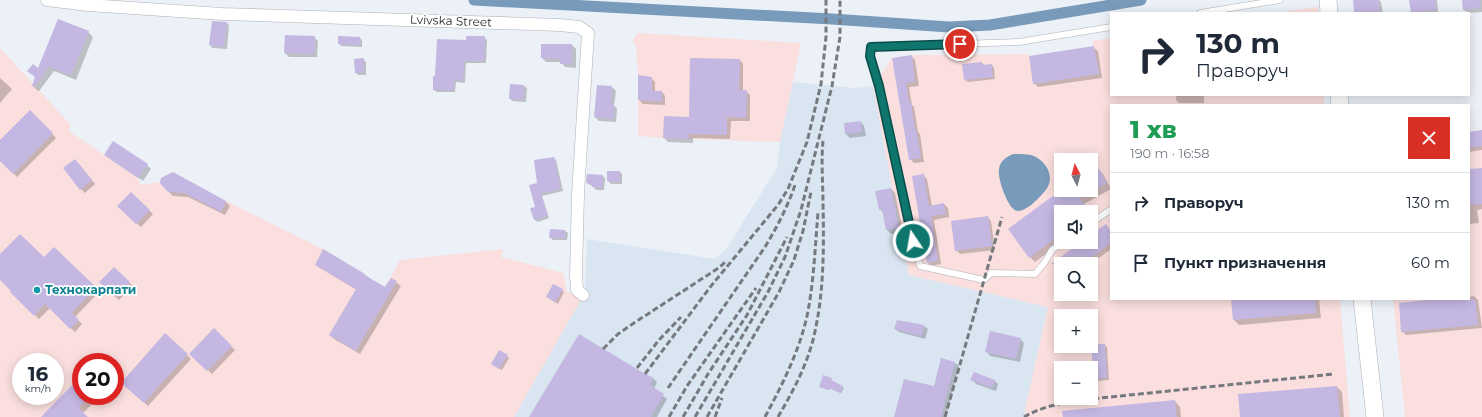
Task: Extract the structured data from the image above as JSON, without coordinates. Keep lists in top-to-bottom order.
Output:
{
  "streets": {
    "street": ["Lvivska Street"]
  },
  "places": ["Технокарпати"],
  "north": "top",
  "page": {
    "turn": ["130 m", "Праворуч"],
    "heading": ["1 хв", "190 m · 16:58"],
    "map_buttons": ["+", "−"],
    "list": [
      {
        "name": "Праворуч",
        "value": "130 m"
      },
      {
        "name": "Пункт призначення",
        "value": "60 m"
      }
    ],
    "speed": "16 km/h",
    "limit": "20"
  }
}
